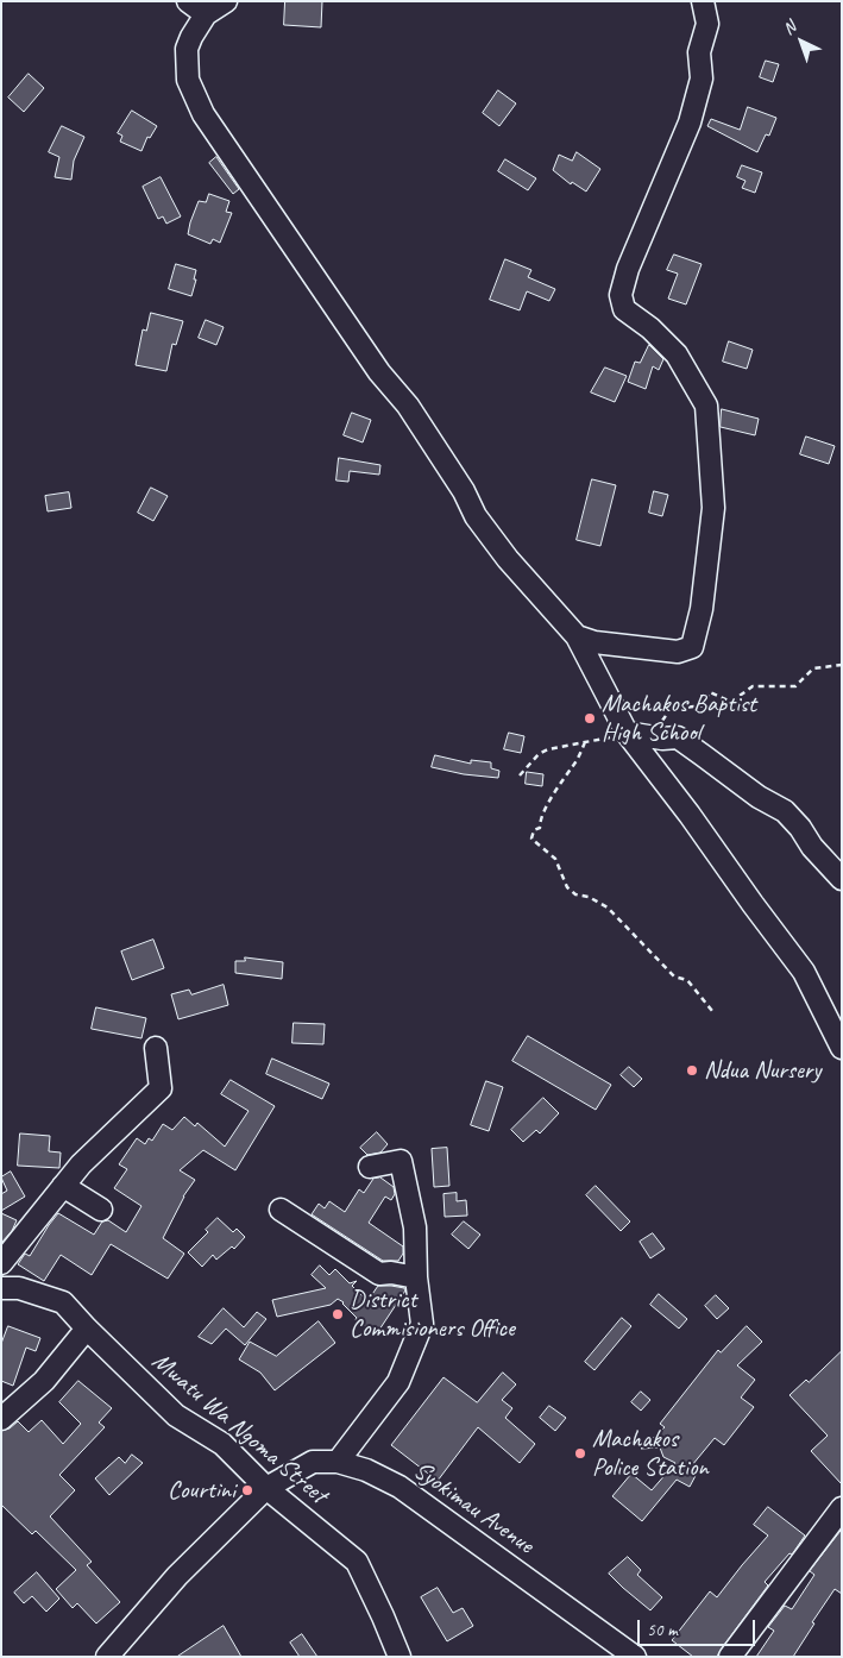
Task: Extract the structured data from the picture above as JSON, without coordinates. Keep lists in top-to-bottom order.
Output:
{
  "streets": {
    "street": ["Mwatu Wa Ngoma Street", "Syokimau Avenue"]
  },
  "crossings": [
    ["Mwatu Wa Ngoma Street", "Syokimau Avenue"]
  ],
  "places": [
    "Machakos Baptist High School",
    "Ndua Nursery",
    "District Commisioners Office",
    "Machakos Police Station",
    "Courtini"
  ],
  "scale_bar": "50 m",
  "north": "top left"
}
